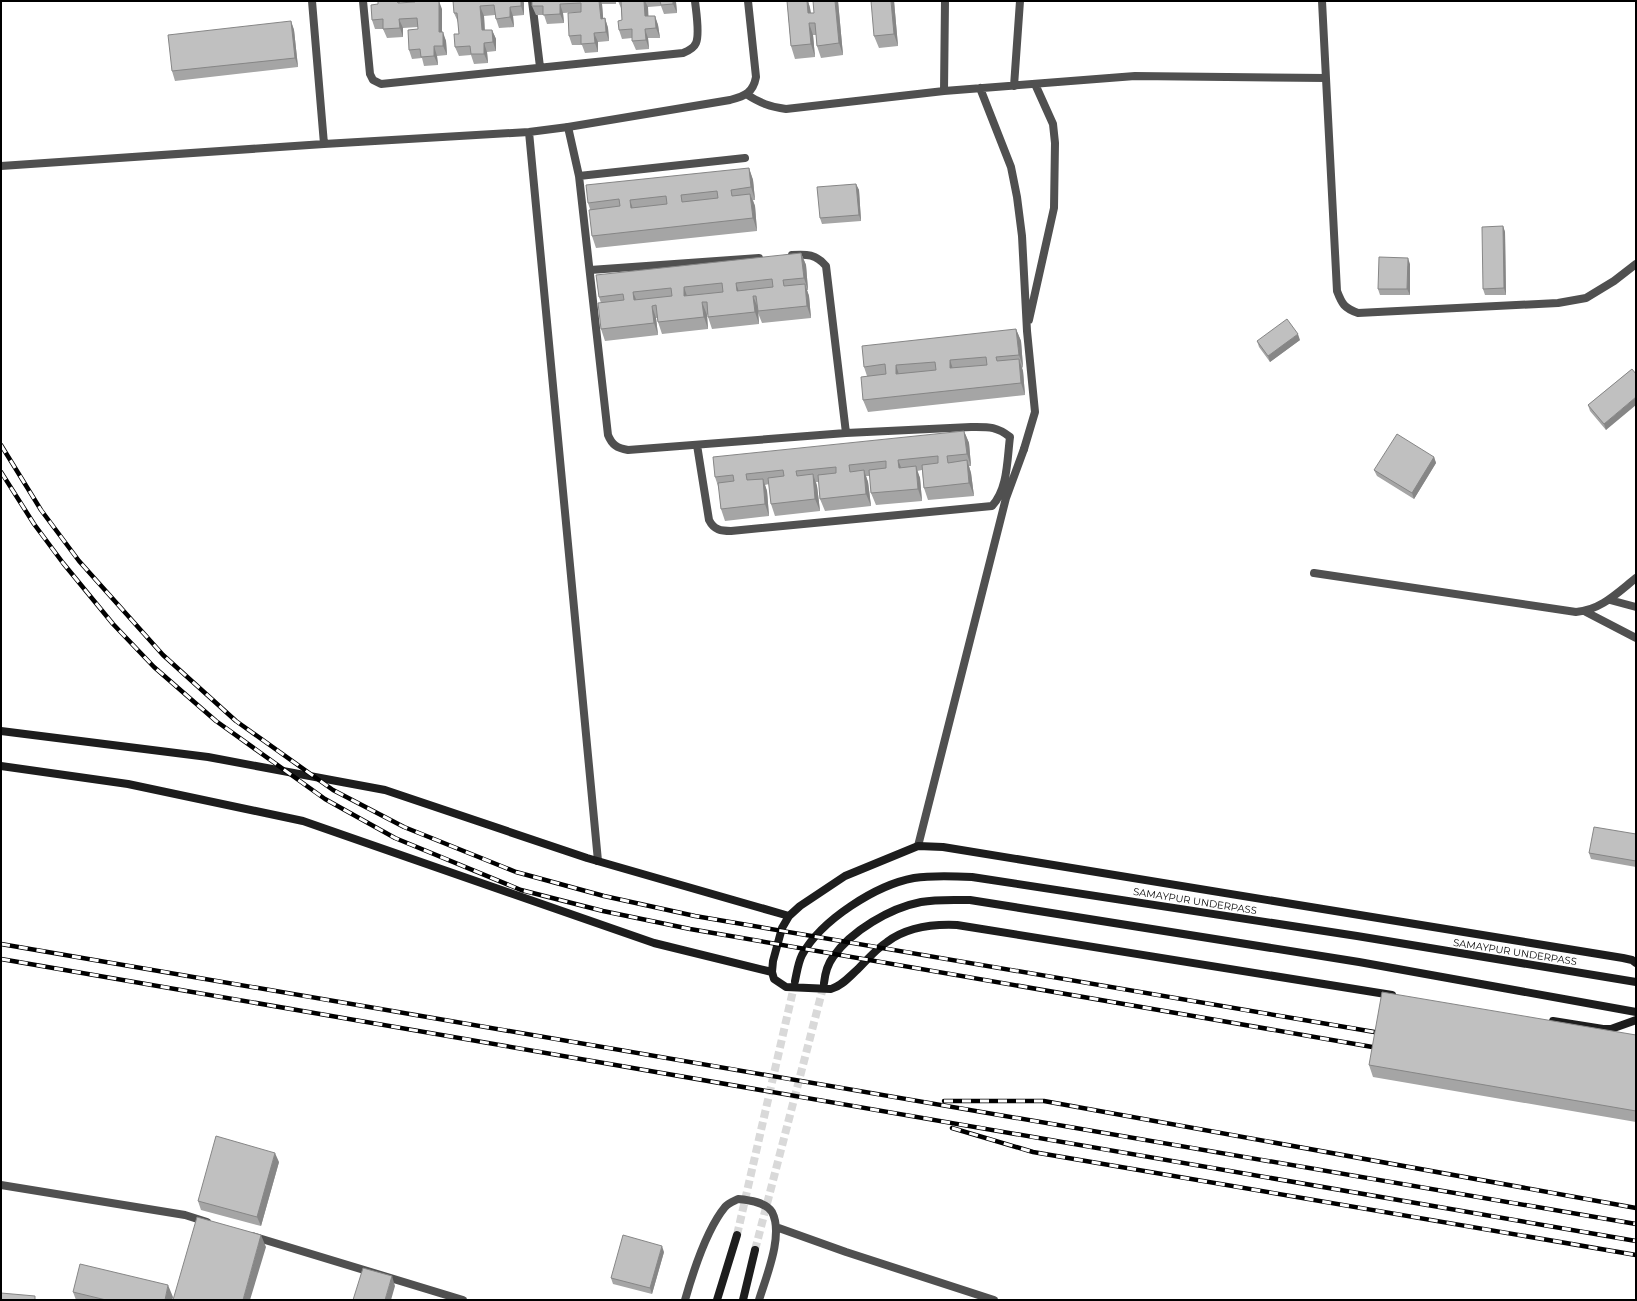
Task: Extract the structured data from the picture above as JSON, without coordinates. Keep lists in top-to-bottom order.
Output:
{
  "streets": {
    "street": ["SAMAYPUR UNDERPASS"]
  }
}
